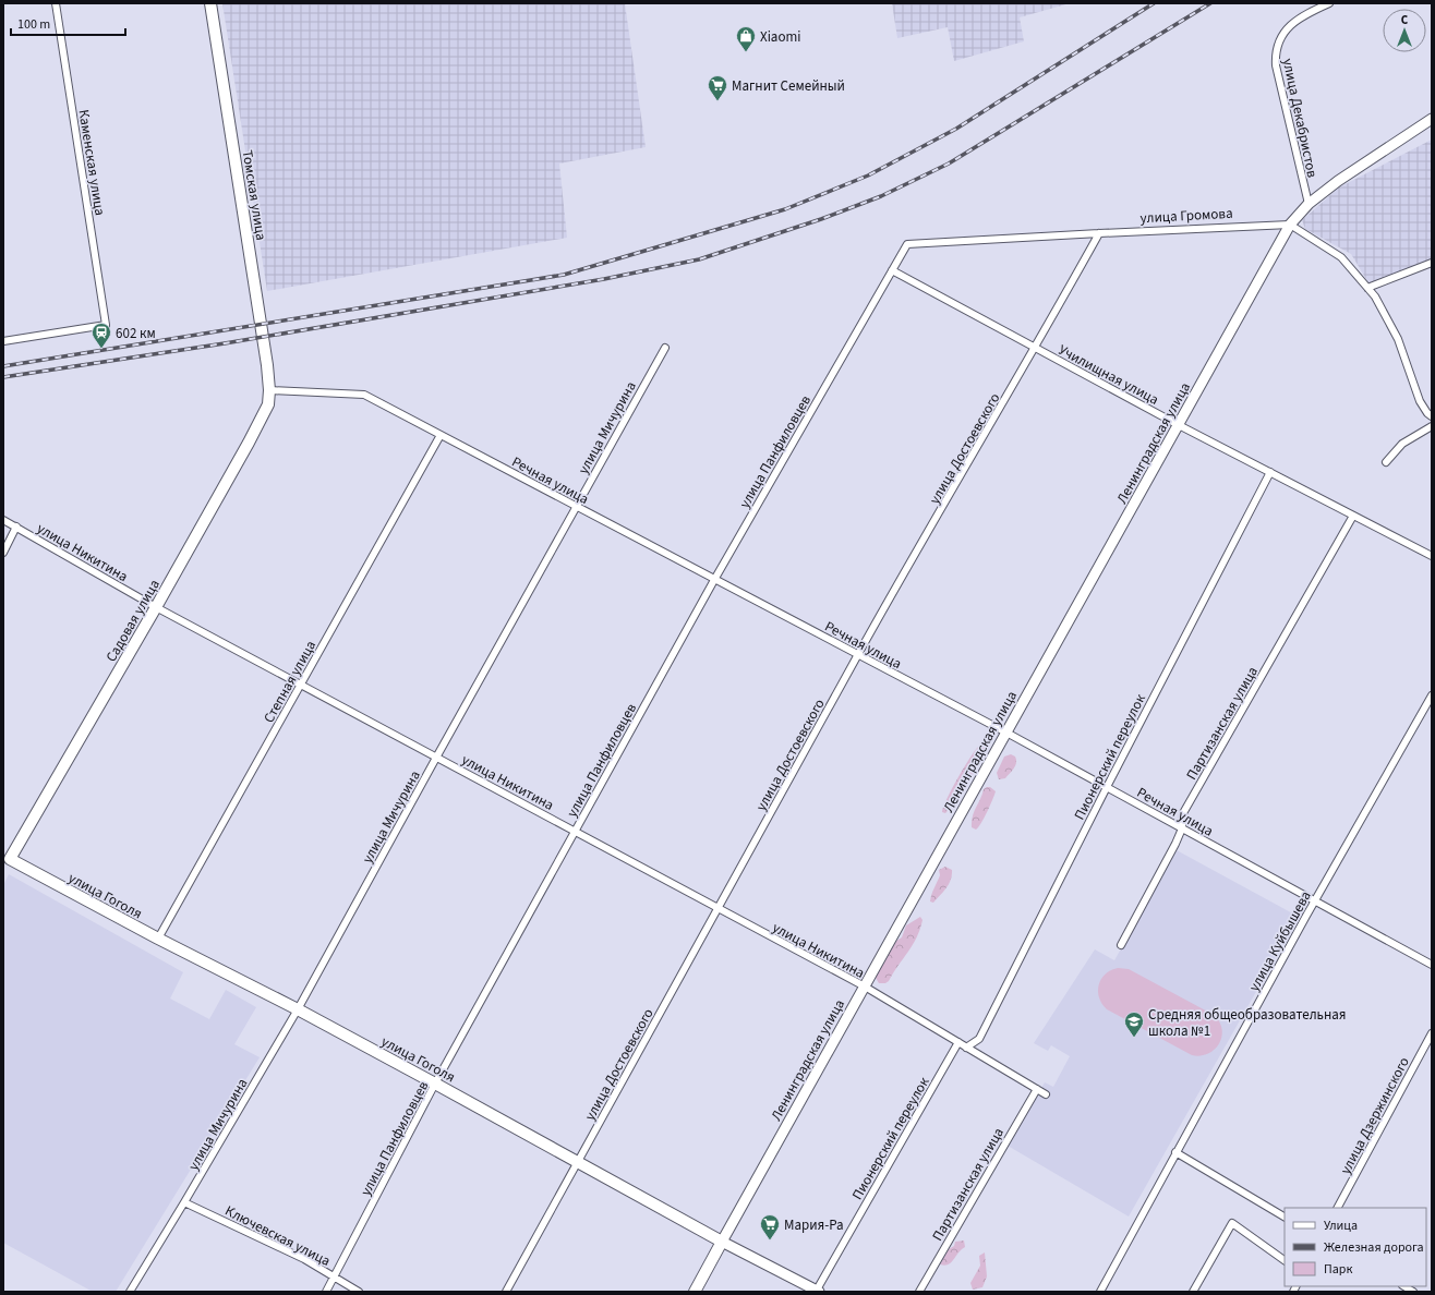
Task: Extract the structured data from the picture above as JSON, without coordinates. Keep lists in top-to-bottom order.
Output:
{
  "streets": {
    "main road": [
      "Томская улица",
      "Ленинградская улица",
      "Садовая улица",
      "улица Гоголя"
    ],
    "street": [
      "улица Декабристов",
      "Каменская улица",
      "улица Громова",
      "Училищная улица",
      "улица Мичурина",
      "улица Достоевского",
      "улица Панфиловцев",
      "Речная улица",
      "улица Никитина",
      "Степная улица",
      "Партизанская улица",
      "Пионерский переулок",
      "улица Куйбышева",
      "улица Дзержинского",
      "Ключевская улица"
    ]
  },
  "crossings": [
    ["Томская улица", "Речная улица"],
    ["Томская улица", "Садовая улица"],
    ["улица Громова", "Ленинградская улица"],
    ["улица Громова", "улица Достоевского"],
    ["улица Громова", "улица Панфиловцев"],
    ["Училищная улица", "Ленинградская улица"],
    ["Училищная улица", "улица Достоевского"],
    ["Училищная улица", "улица Панфиловцев"],
    ["Училищная улица", "Партизанская улица"],
    ["Училищная улица", "Пионерский переулок"],
    ["улица Мичурина", "Речная улица"],
    ["улица Мичурина", "улица Никитина"],
    ["улица Мичурина", "улица Гоголя"],
    ["улица Мичурина", "Ключевская улица"],
    ["Ленинградская улица", "Речная улица"],
    ["Ленинградская улица", "улица Никитина"],
    ["Ленинградская улица", "улица Гоголя"],
    ["улица Достоевского", "Речная улица"],
    ["улица Достоевского", "улица Никитина"],
    ["улица Достоевского", "улица Гоголя"],
    ["улица Панфиловцев", "Речная улица"],
    ["улица Панфиловцев", "улица Никитина"],
    ["улица Панфиловцев", "улица Гоголя"],
    ["улица Панфиловцев", "Ключевская улица"],
    ["Речная улица", "Садовая улица"],
    ["Речная улица", "Степная улица"],
    ["Речная улица", "Партизанская улица"],
    ["Речная улица", "Пионерский переулок"],
    ["Речная улица", "улица Куйбышева"],
    ["улица Никитина", "Садовая улица"],
    ["улица Никитина", "Степная улица"],
    ["улица Никитина", "Партизанская улица"],
    ["улица Никитина", "Пионерский переулок"],
    ["Садовая улица", "улица Гоголя"],
    ["Степная улица", "улица Гоголя"],
    ["Пионерский переулок", "улица Гоголя"]
  ],
  "places": {
    "shop": ["Xiaomi"],
    "supermarket": ["Магнит Семейный", "Мария-Ра"],
    "station": ["602 км"],
    "school or university": ["Средняя общеобразовательная школа №1"]
  },
  "legend": ["Улица", "Железная дорога", "Парк"],
  "scale_bar": "100 m",
  "north": "top"
}
